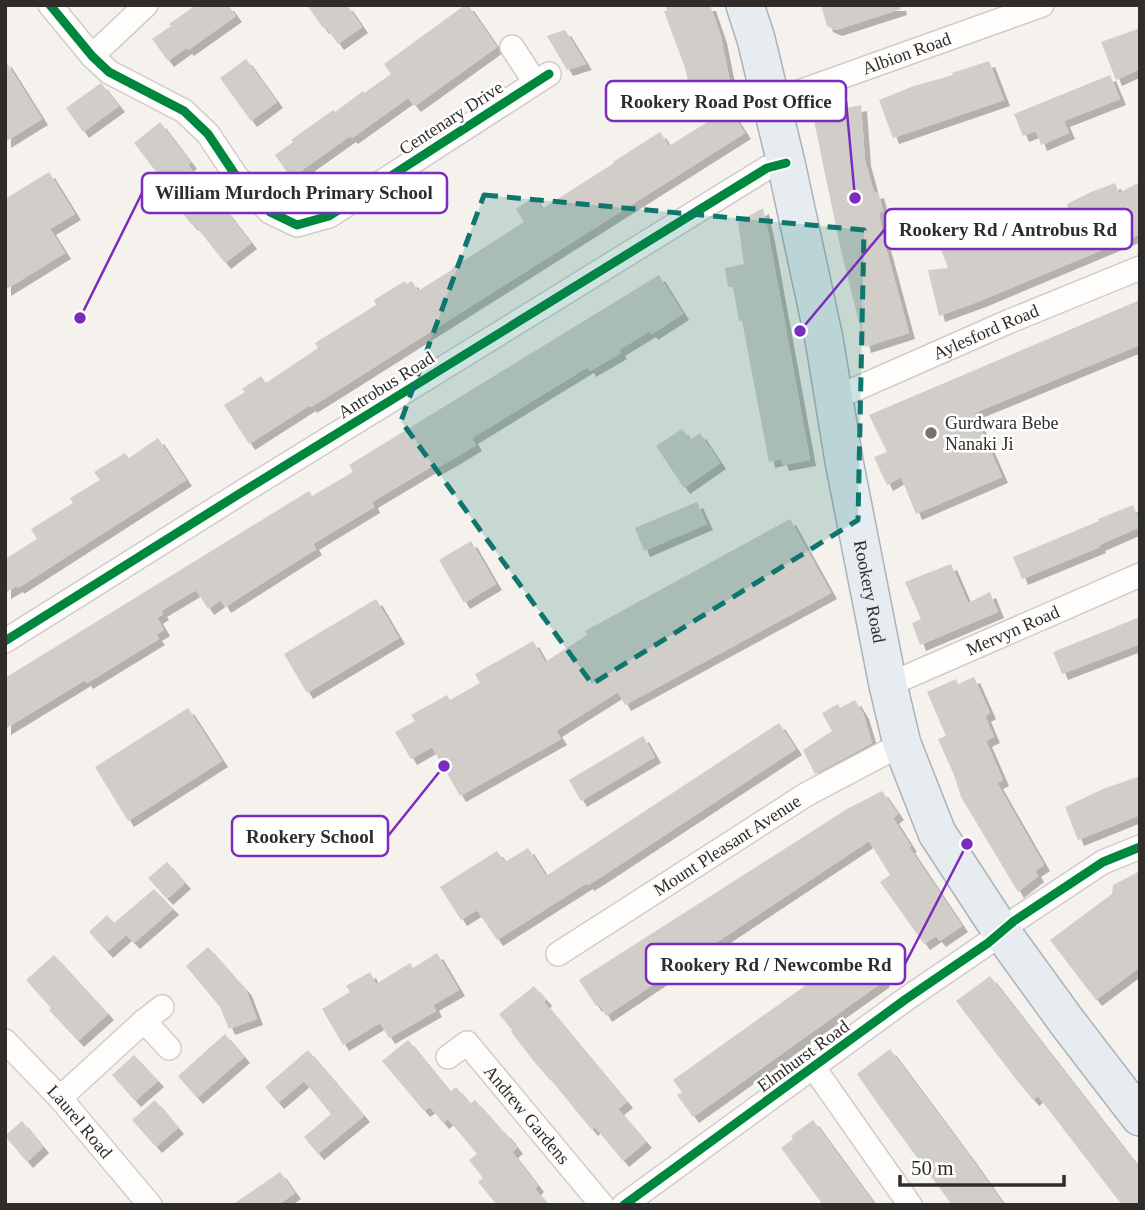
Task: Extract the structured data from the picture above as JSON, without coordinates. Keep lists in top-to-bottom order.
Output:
{
  "streets": {
    "main road": ["Rookery Road"],
    "street": [
      "Albion Road",
      "Centenary Drive",
      "Aylesford Road",
      "Antrobus Road",
      "Mervyn Road",
      "Mount Pleasant Avenue",
      "Elmhurst Road",
      "Andrew Gardens",
      "Laurel Road"
    ]
  },
  "crossings": [
    ["Albion Road", "Rookery Road"],
    ["Aylesford Road", "Rookery Road"],
    ["Antrobus Road", "Rookery Road"],
    ["Rookery Road", "Mervyn Road"],
    ["Rookery Road", "Mount Pleasant Avenue"],
    ["Rookery Road", "Elmhurst Road"]
  ],
  "places": [
    "Rookery Road Post Office",
    "William Murdoch Primary School",
    "Rookery Rd / Antrobus Rd",
    "Gurdwara Bebe Nanaki Ji",
    "Rookery School",
    "Rookery Rd / Newcombe Rd"
  ],
  "scale_bar": "50 m"
}
